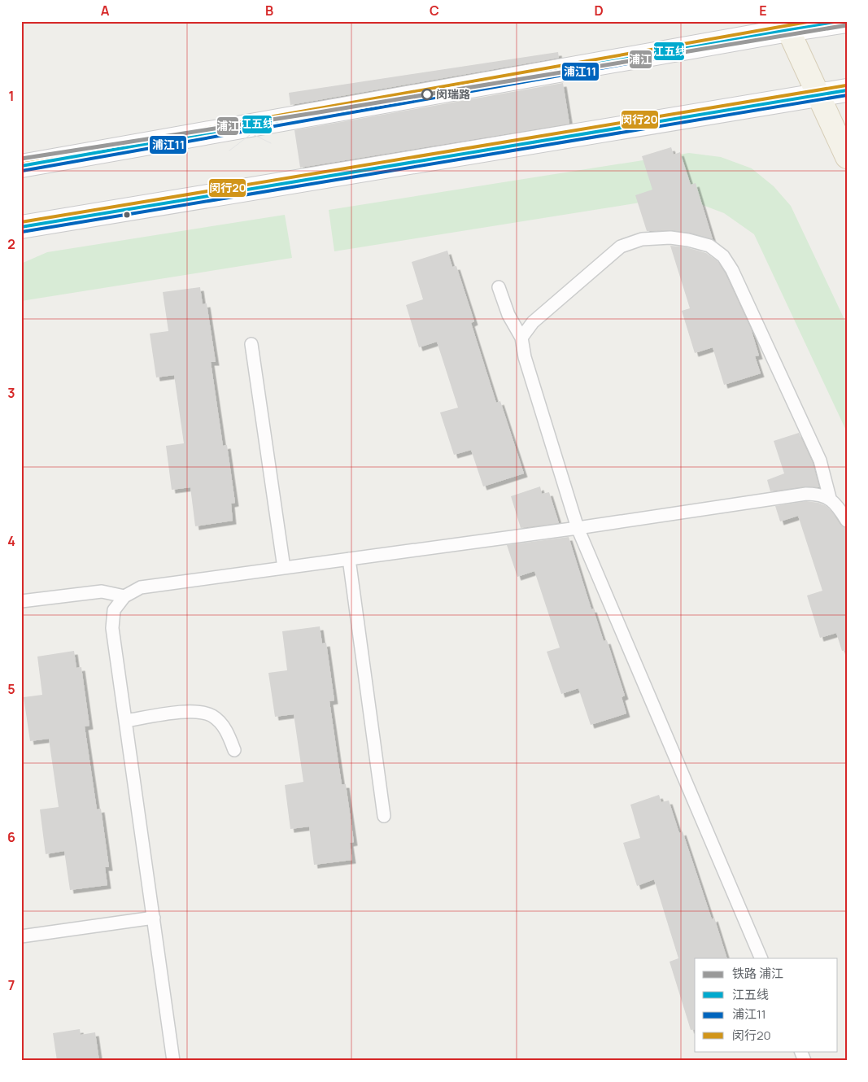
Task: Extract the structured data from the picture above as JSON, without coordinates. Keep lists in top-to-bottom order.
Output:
{
  "places": ["闵瑞路"],
  "lines": [
    "transit line 江五线",
    "transit line 闵行20",
    "rail line 浦江",
    "transit line 浦江11"
  ],
  "legend": [
    "铁路 浦江",
    "江五线",
    "浦江11",
    "闵行20"
  ],
  "grid": {
    "columns": [
      "A",
      "B",
      "C",
      "D",
      "E"
    ],
    "rows": [
      "1",
      "2",
      "3",
      "4",
      "5",
      "6",
      "7"
    ]
  }
}
